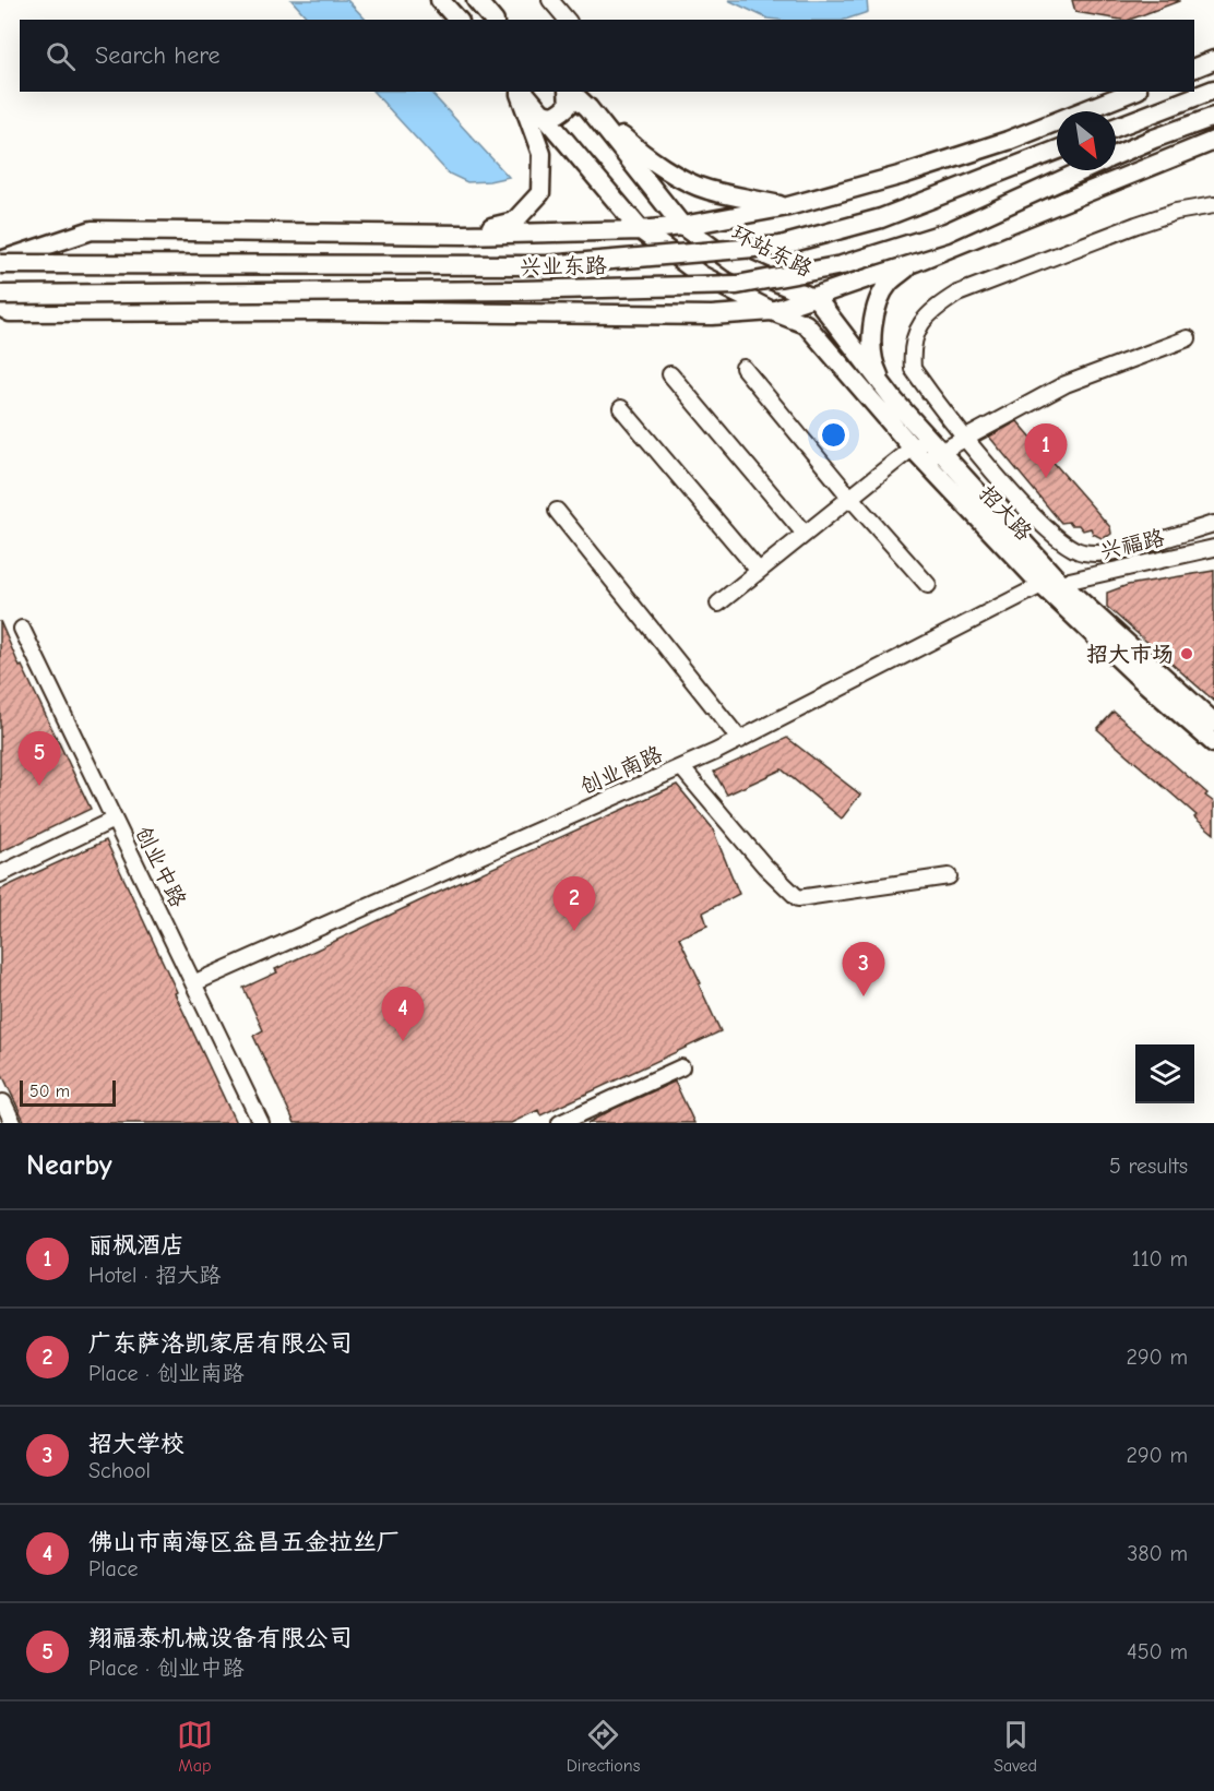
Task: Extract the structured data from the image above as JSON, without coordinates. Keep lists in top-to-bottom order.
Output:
{
  "streets": {
    "main road": ["环站东路", "兴业东路", "招大路"],
    "street": ["兴福路", "创业南路", "创业中路"]
  },
  "crossings": [
    ["环站东路", "兴业东路"],
    ["环站东路", "招大路"],
    ["招大路", "兴福路"],
    ["招大路", "创业南路"],
    ["兴福路", "创业南路"],
    ["创业南路", "创业中路"]
  ],
  "places": ["招大市场"],
  "scale_bar": "50 m",
  "north": "bottom right",
  "page": {
    "search": "Search here",
    "pins": [
      "1",
      "5",
      "2",
      "3",
      "4"
    ],
    "scale": "50 m",
    "heading": ["Nearby", "5 results"],
    "list": [
      {
        "mark": "1",
        "name": "丽枫酒店",
        "note": "Hotel · 招大路",
        "value": "110 m"
      },
      {
        "mark": "2",
        "name": "广东萨洛凯家居有限公司",
        "note": "Place · 创业南路",
        "value": "290 m"
      },
      {
        "mark": "3",
        "name": "招大学校",
        "note": "School",
        "value": "290 m"
      },
      {
        "mark": "4",
        "name": "佛山市南海区益昌五金拉丝厂",
        "note": "Place",
        "value": "380 m"
      },
      {
        "mark": "5",
        "name": "翔福泰机械设备有限公司",
        "note": "Place · 创业中路",
        "value": "450 m"
      }
    ],
    "nav": ["Map", "Directions", "Saved"]
  }
}
